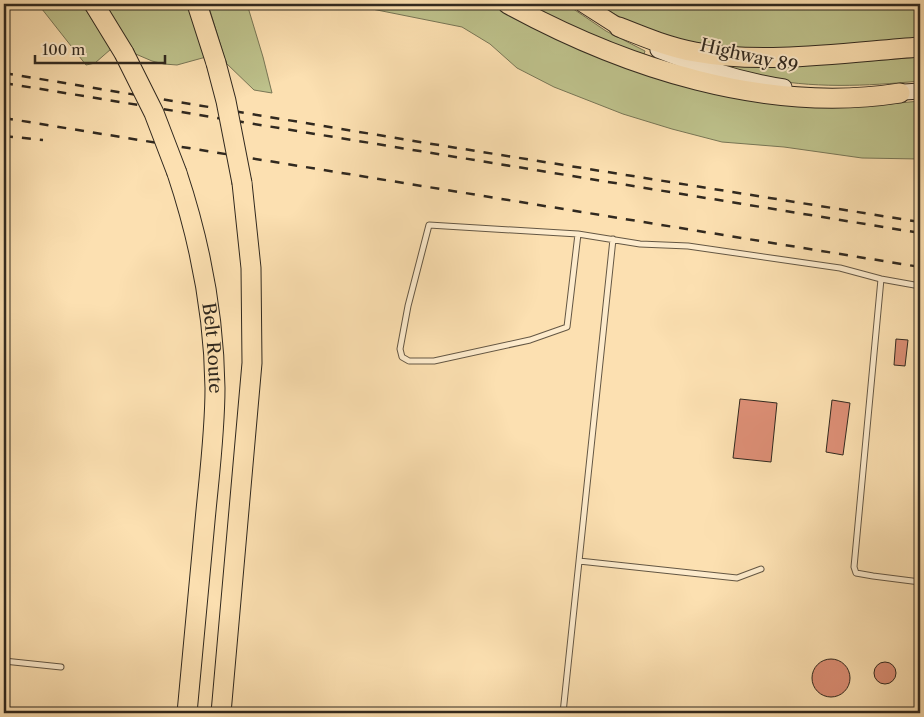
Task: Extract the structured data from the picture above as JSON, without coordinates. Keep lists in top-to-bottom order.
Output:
{
  "streets": {
    "highway": ["Belt Route"],
    "main road": ["Highway 89"]
  },
  "scale_bar": "100 m"
}
